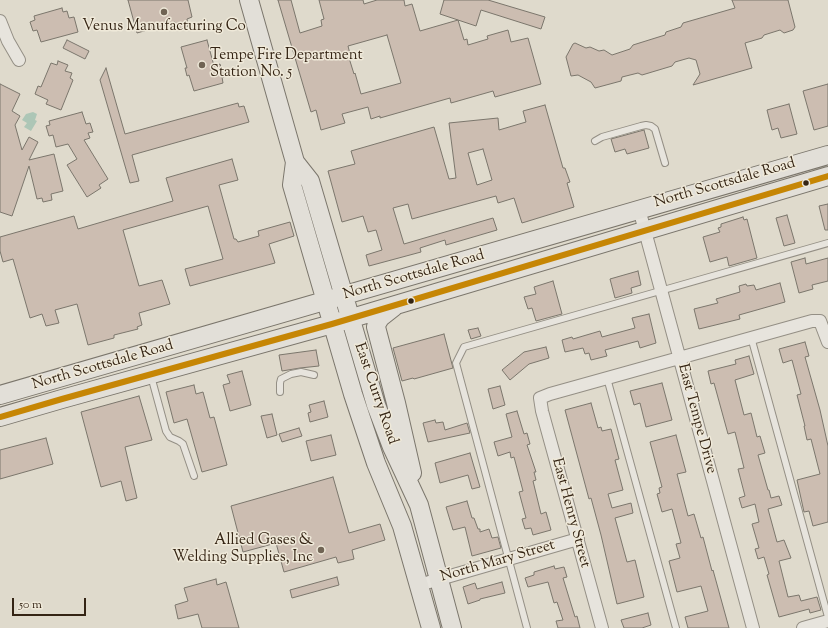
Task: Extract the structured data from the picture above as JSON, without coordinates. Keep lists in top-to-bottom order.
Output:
{
  "streets": {
    "main road": ["North Scottsdale Road", "East Curry Road"],
    "street": ["East Tempe Drive", "East Henry Street", "North Mary Street"]
  },
  "crossings": [
    ["North Scottsdale Road", "East Curry Road"],
    ["North Scottsdale Road", "East Tempe Drive"],
    ["East Curry Road", "North Mary Street"],
    ["East Henry Street", "North Mary Street"]
  ],
  "places": ["Venus Manufacturing Co", "Tempe Fire Department Station No. 5", "Allied Gases & Welding Supplies, Inc"],
  "scale_bar": "50 m"
}
